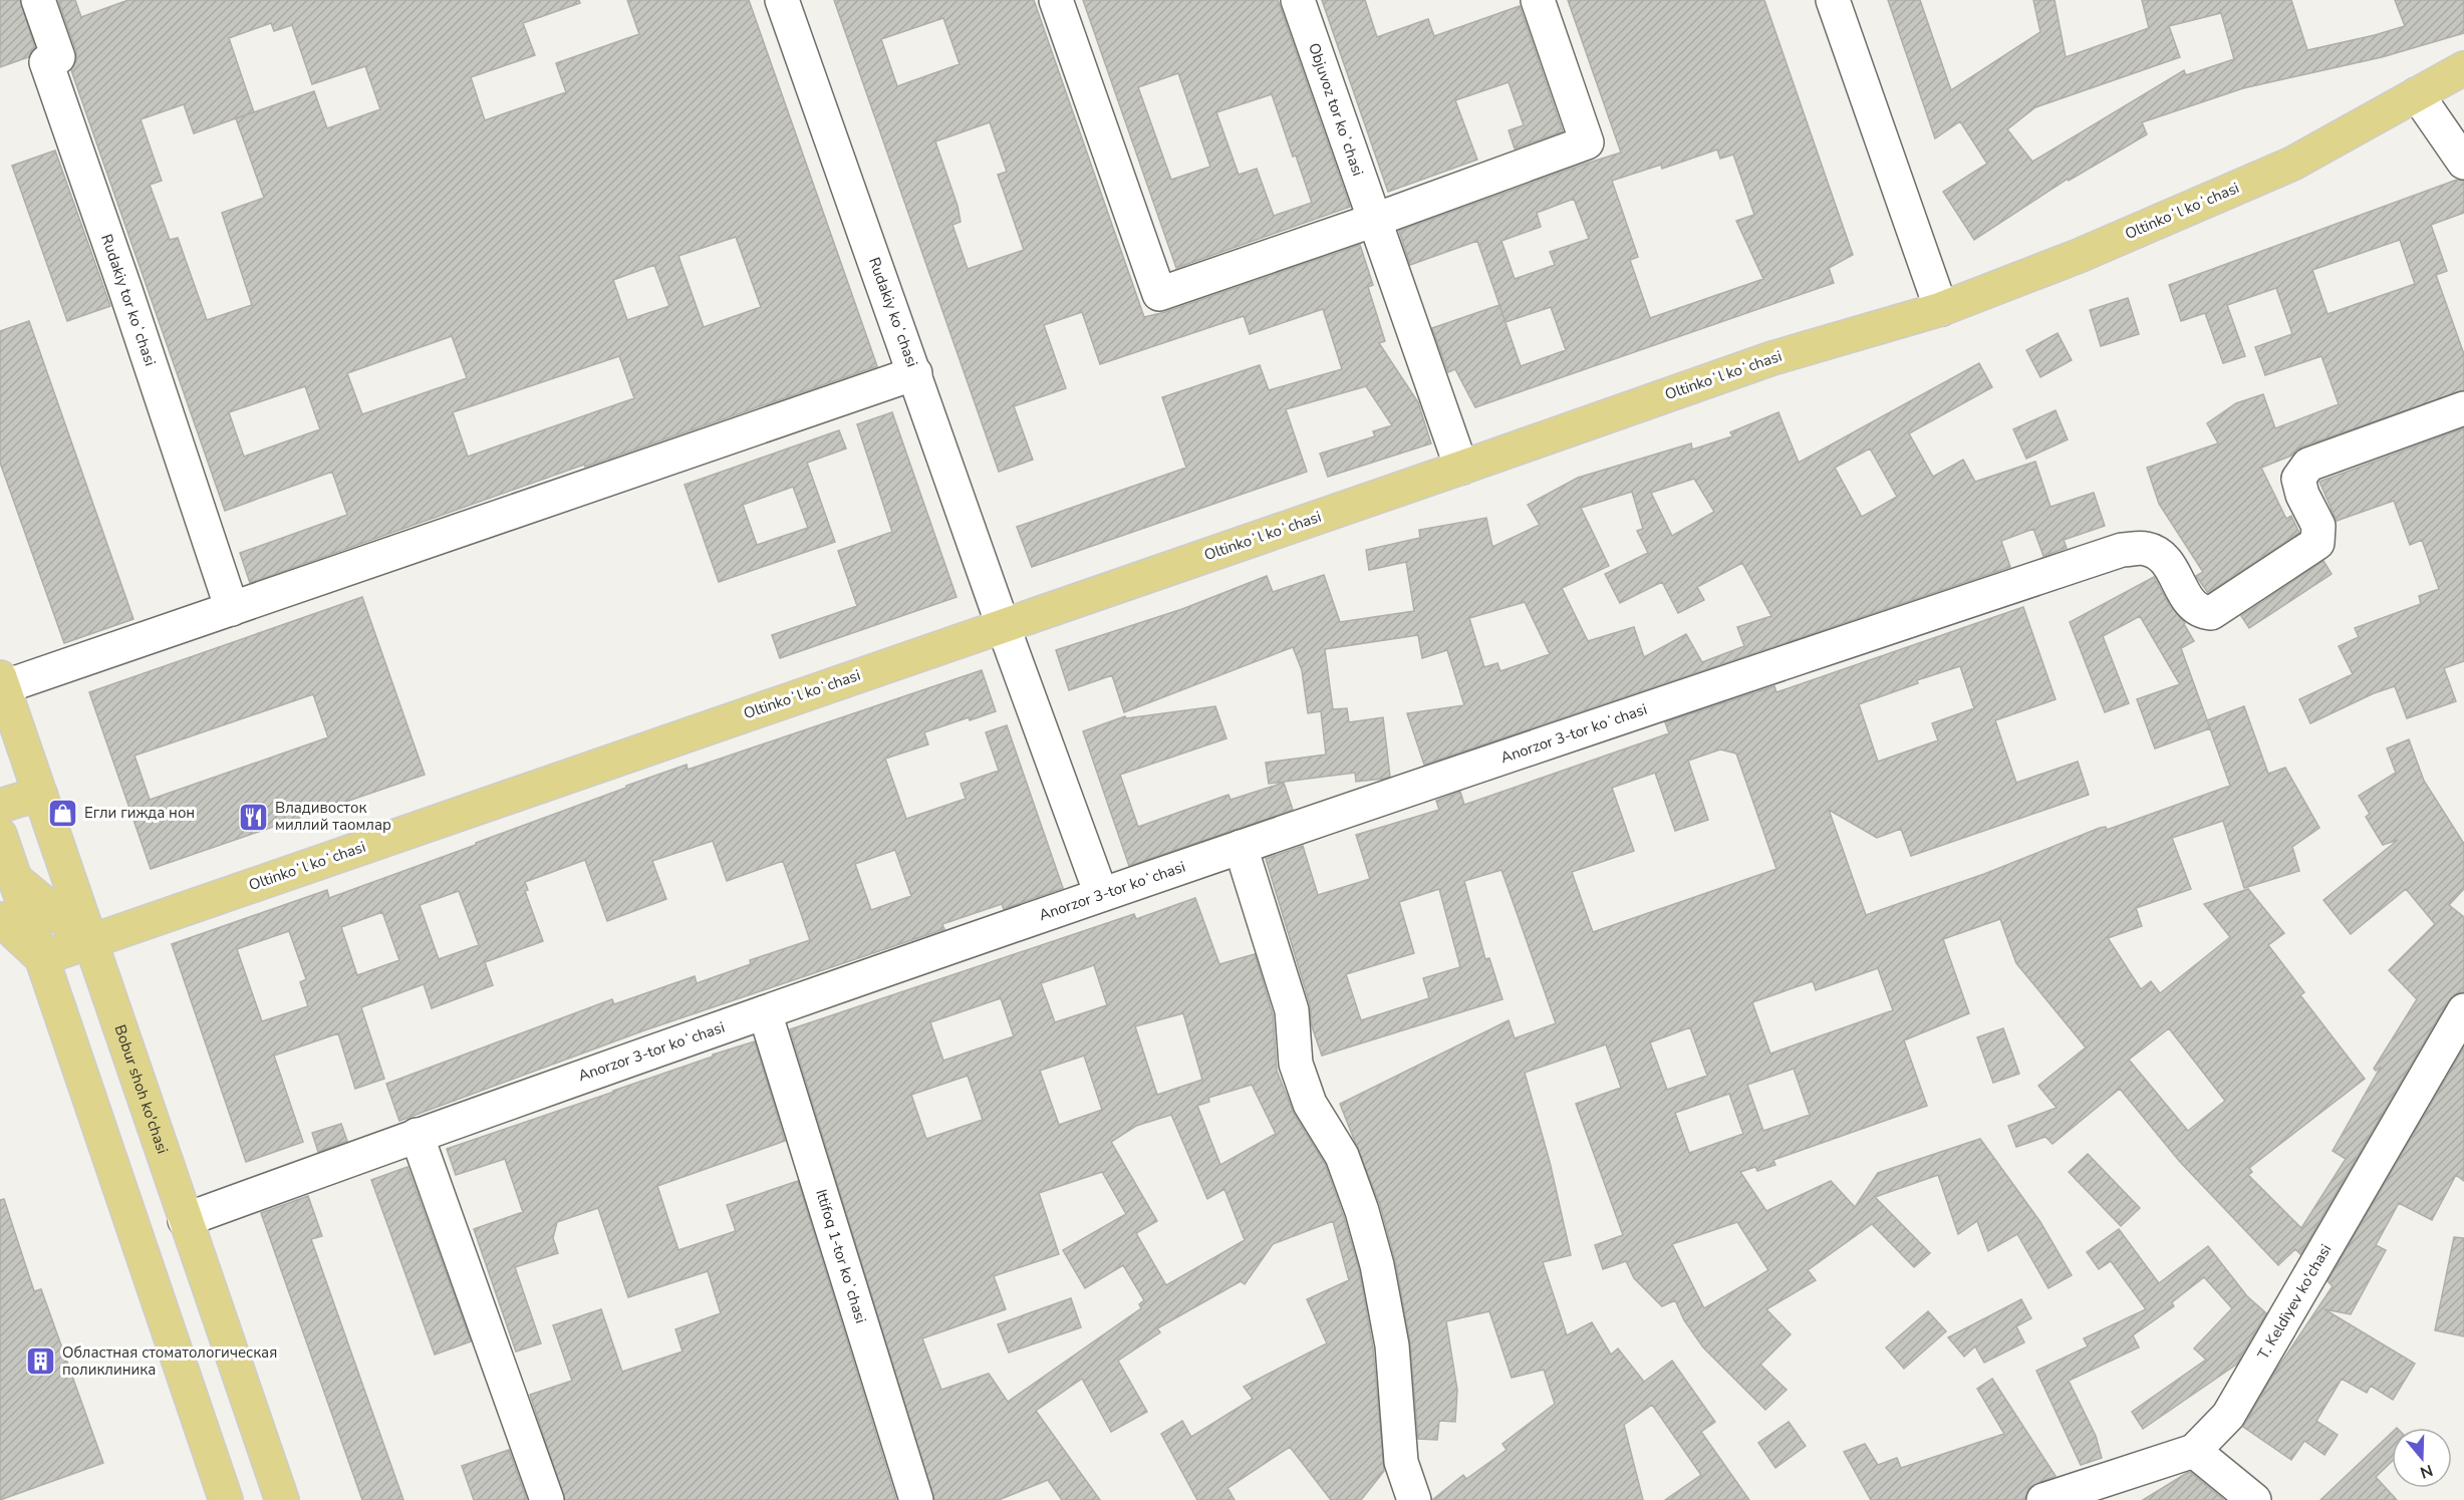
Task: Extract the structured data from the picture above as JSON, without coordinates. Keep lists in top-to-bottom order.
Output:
{
  "streets": {
    "main road": ["Oltinkoʻl koʻchasi", "Bobur shoh ko'chasi"],
    "street": [
      "Objuvoz tor koʻchasi",
      "Rudakiy tor koʻchasi",
      "Rudakiy koʻchasi",
      "Anorzor 3-tor koʻchasi",
      "Ittifoq 1-tor koʻchasi",
      "T. Keldiyev ko'chasi"
    ]
  },
  "crossings": [
    ["Objuvoz tor koʻchasi", "Oltinkoʻl koʻchasi"],
    ["Oltinkoʻl koʻchasi", "Rudakiy koʻchasi"],
    ["Oltinkoʻl koʻchasi", "Bobur shoh ko'chasi"],
    ["Rudakiy koʻchasi", "Anorzor 3-tor koʻchasi"],
    ["Anorzor 3-tor koʻchasi", "Bobur shoh ko'chasi"],
    ["Anorzor 3-tor koʻchasi", "Ittifoq 1-tor koʻchasi"]
  ],
  "places": {
    "shop": ["Егли гижда нон"],
    "restaurant": ["Владивосток миллий таомлар"],
    "building": ["Областная стоматологическая поликлиника"]
  },
  "north": "bottom"
}
